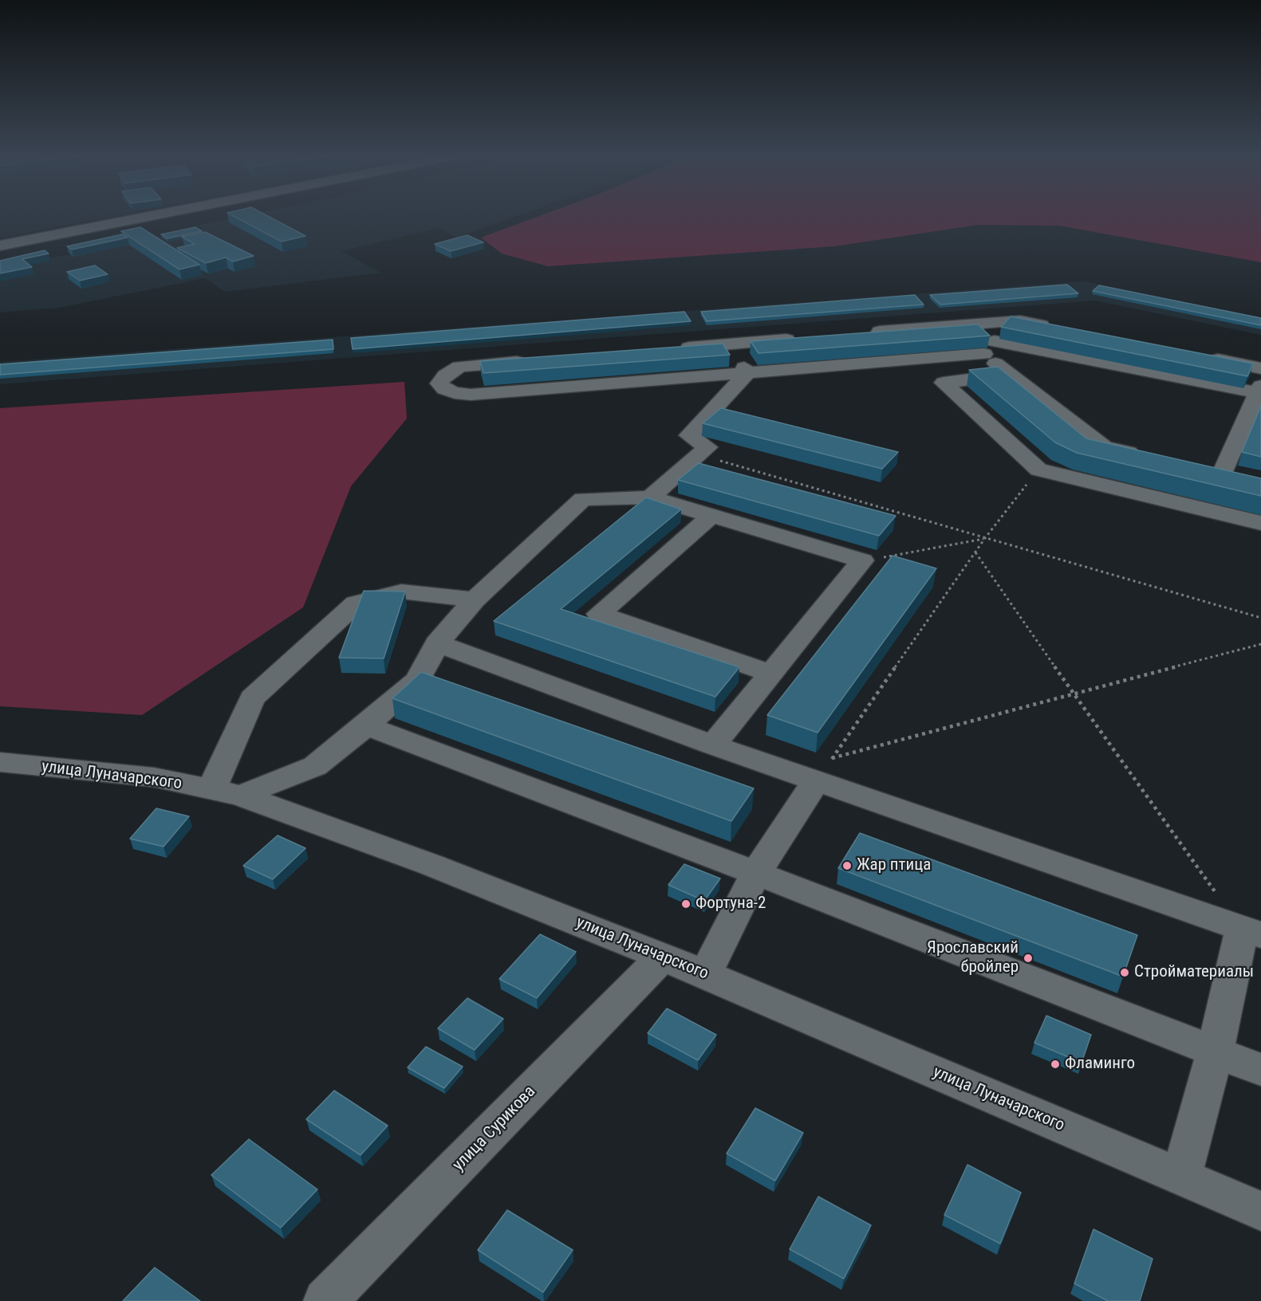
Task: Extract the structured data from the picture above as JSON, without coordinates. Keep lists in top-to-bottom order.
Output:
{
  "streets": {
    "street": ["улица Луначарского", "улица Сурикова"]
  },
  "crossings": [
    ["улица Луначарского", "улица Сурикова"]
  ],
  "places": [
    "Жар птица",
    "Фортуна-2",
    "Ярославский бройлер",
    "Стройматериалы",
    "Фламинго"
  ]
}
